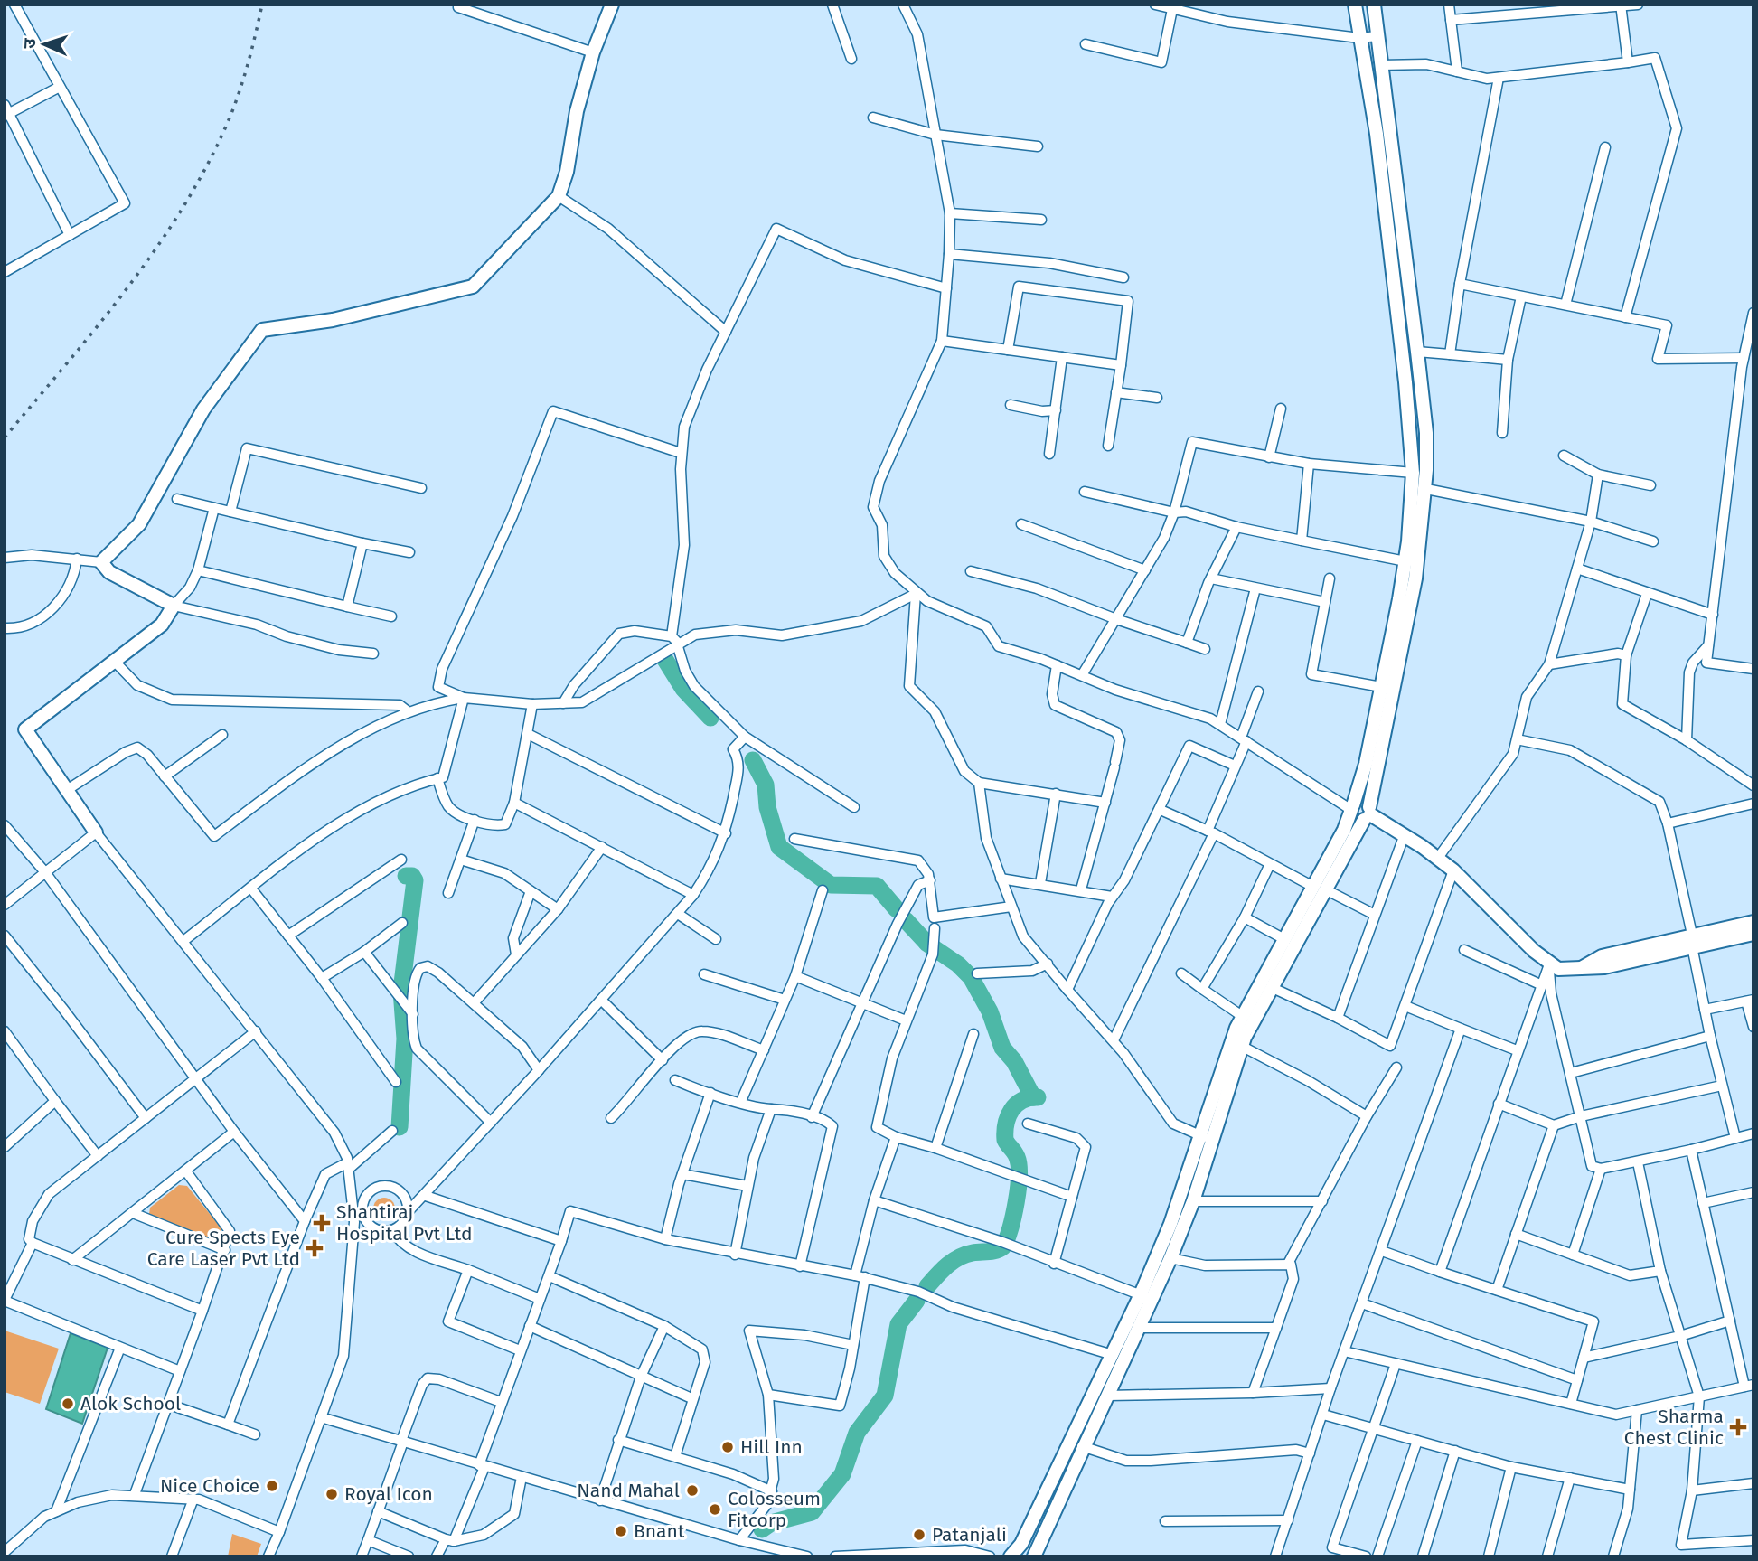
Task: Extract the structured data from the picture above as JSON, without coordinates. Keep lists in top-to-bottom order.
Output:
{
  "places": {
    "health": ["Shantiraj Hospital Pvt Ltd", "Cure Spects Eye Care Laser Pvt Ltd", "Sharma Chest Clinic"],
    "other": [
      "Alok School",
      "Hill Inn",
      "Nice Choice",
      "Nand Mahal",
      "Royal Icon",
      "Colosseum Fitcorp",
      "Bnant",
      "Patanjali"
    ]
  },
  "north": "left"
}
